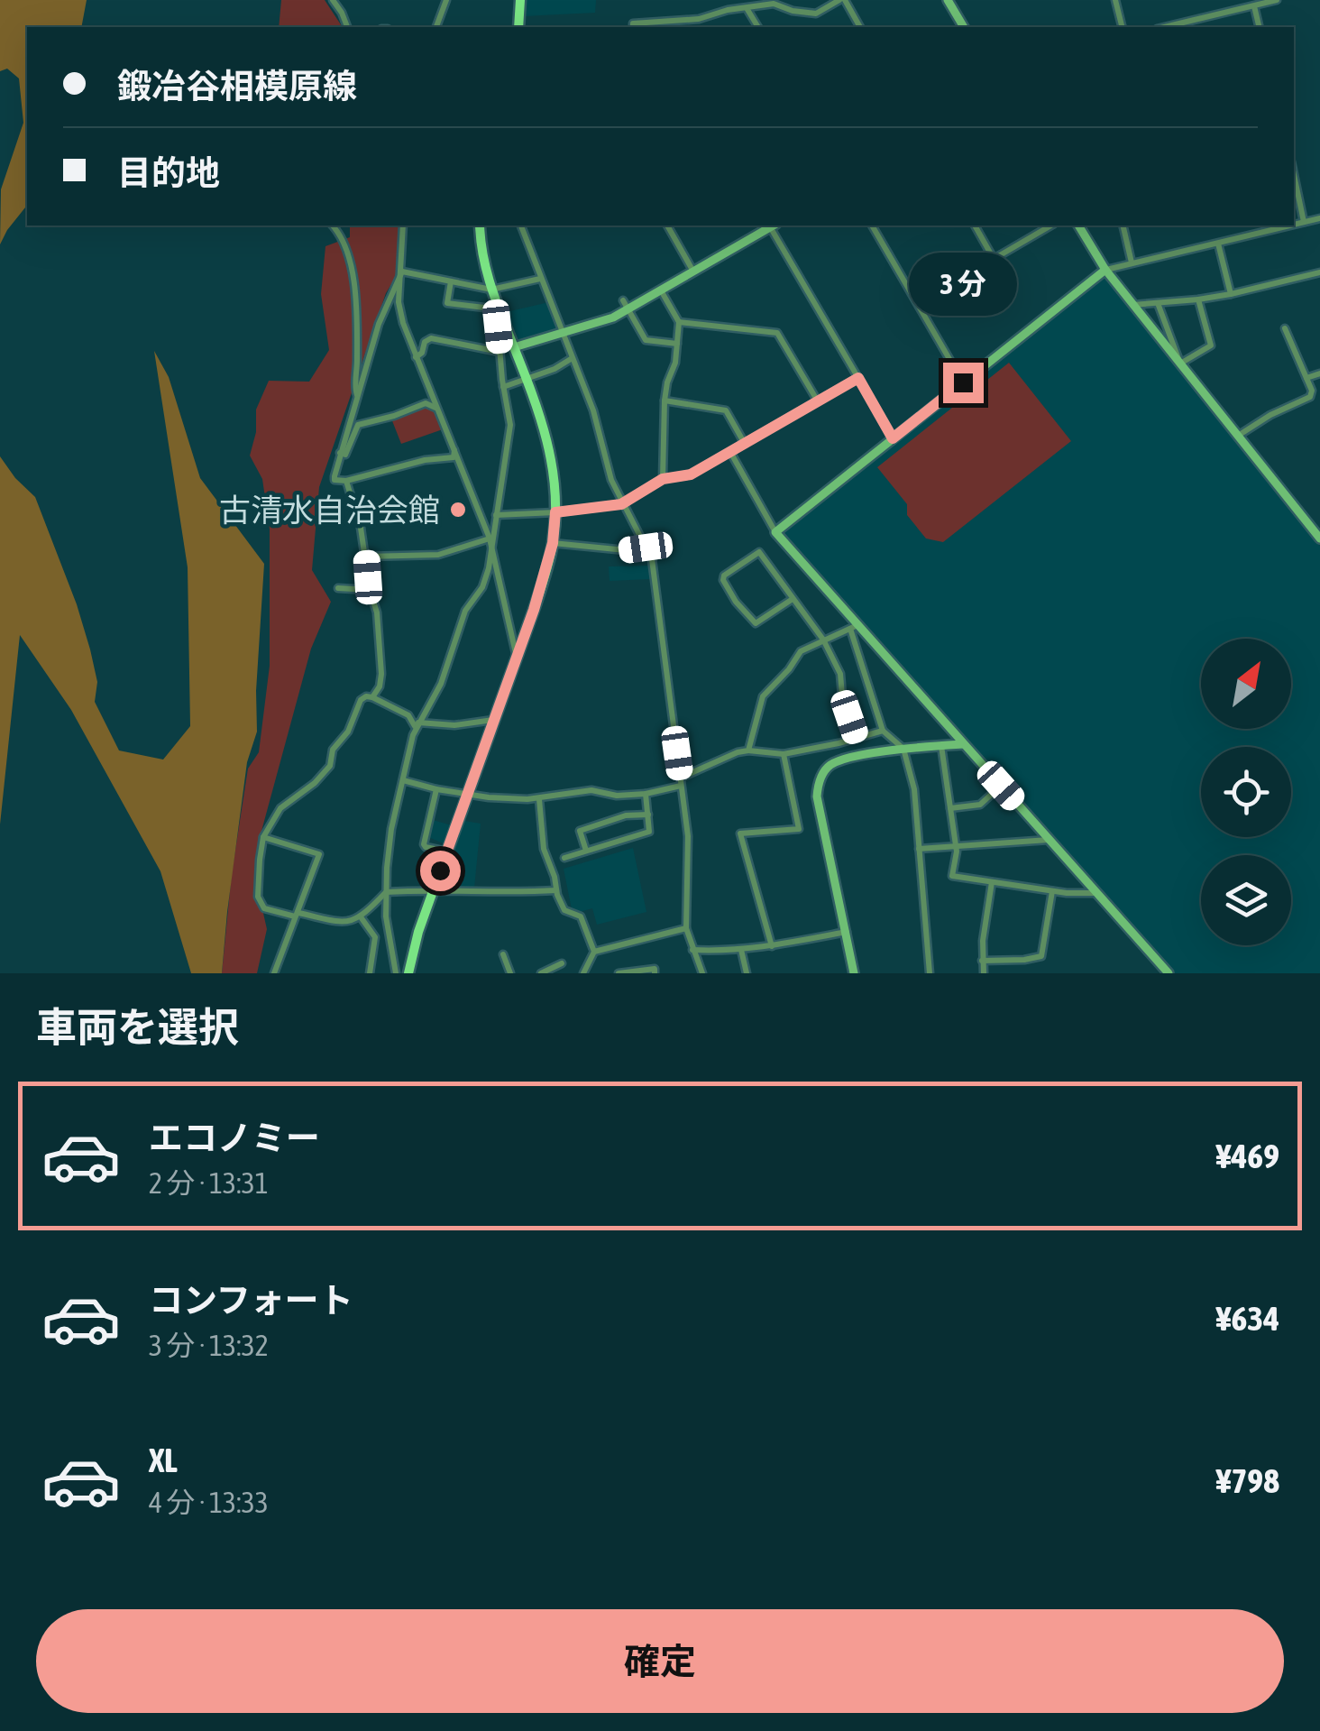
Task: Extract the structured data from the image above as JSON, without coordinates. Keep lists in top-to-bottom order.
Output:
{
  "places": ["古清水自治会館"],
  "north": "top right",
  "page": {
    "banner": ["鍛冶谷相模原線", "目的地"],
    "bubble": "3 分",
    "heading": "車両を選択",
    "list": [
      {
        "name": "エコノミー",
        "note": "2 分 · 13:31",
        "value": "¥469"
      },
      {
        "name": "コンフォート",
        "note": "3 分 · 13:32",
        "value": "¥634"
      },
      {
        "name": "XL",
        "note": "4 分 · 13:33",
        "value": "¥798"
      }
    ],
    "buttons": "確定"
  }
}
